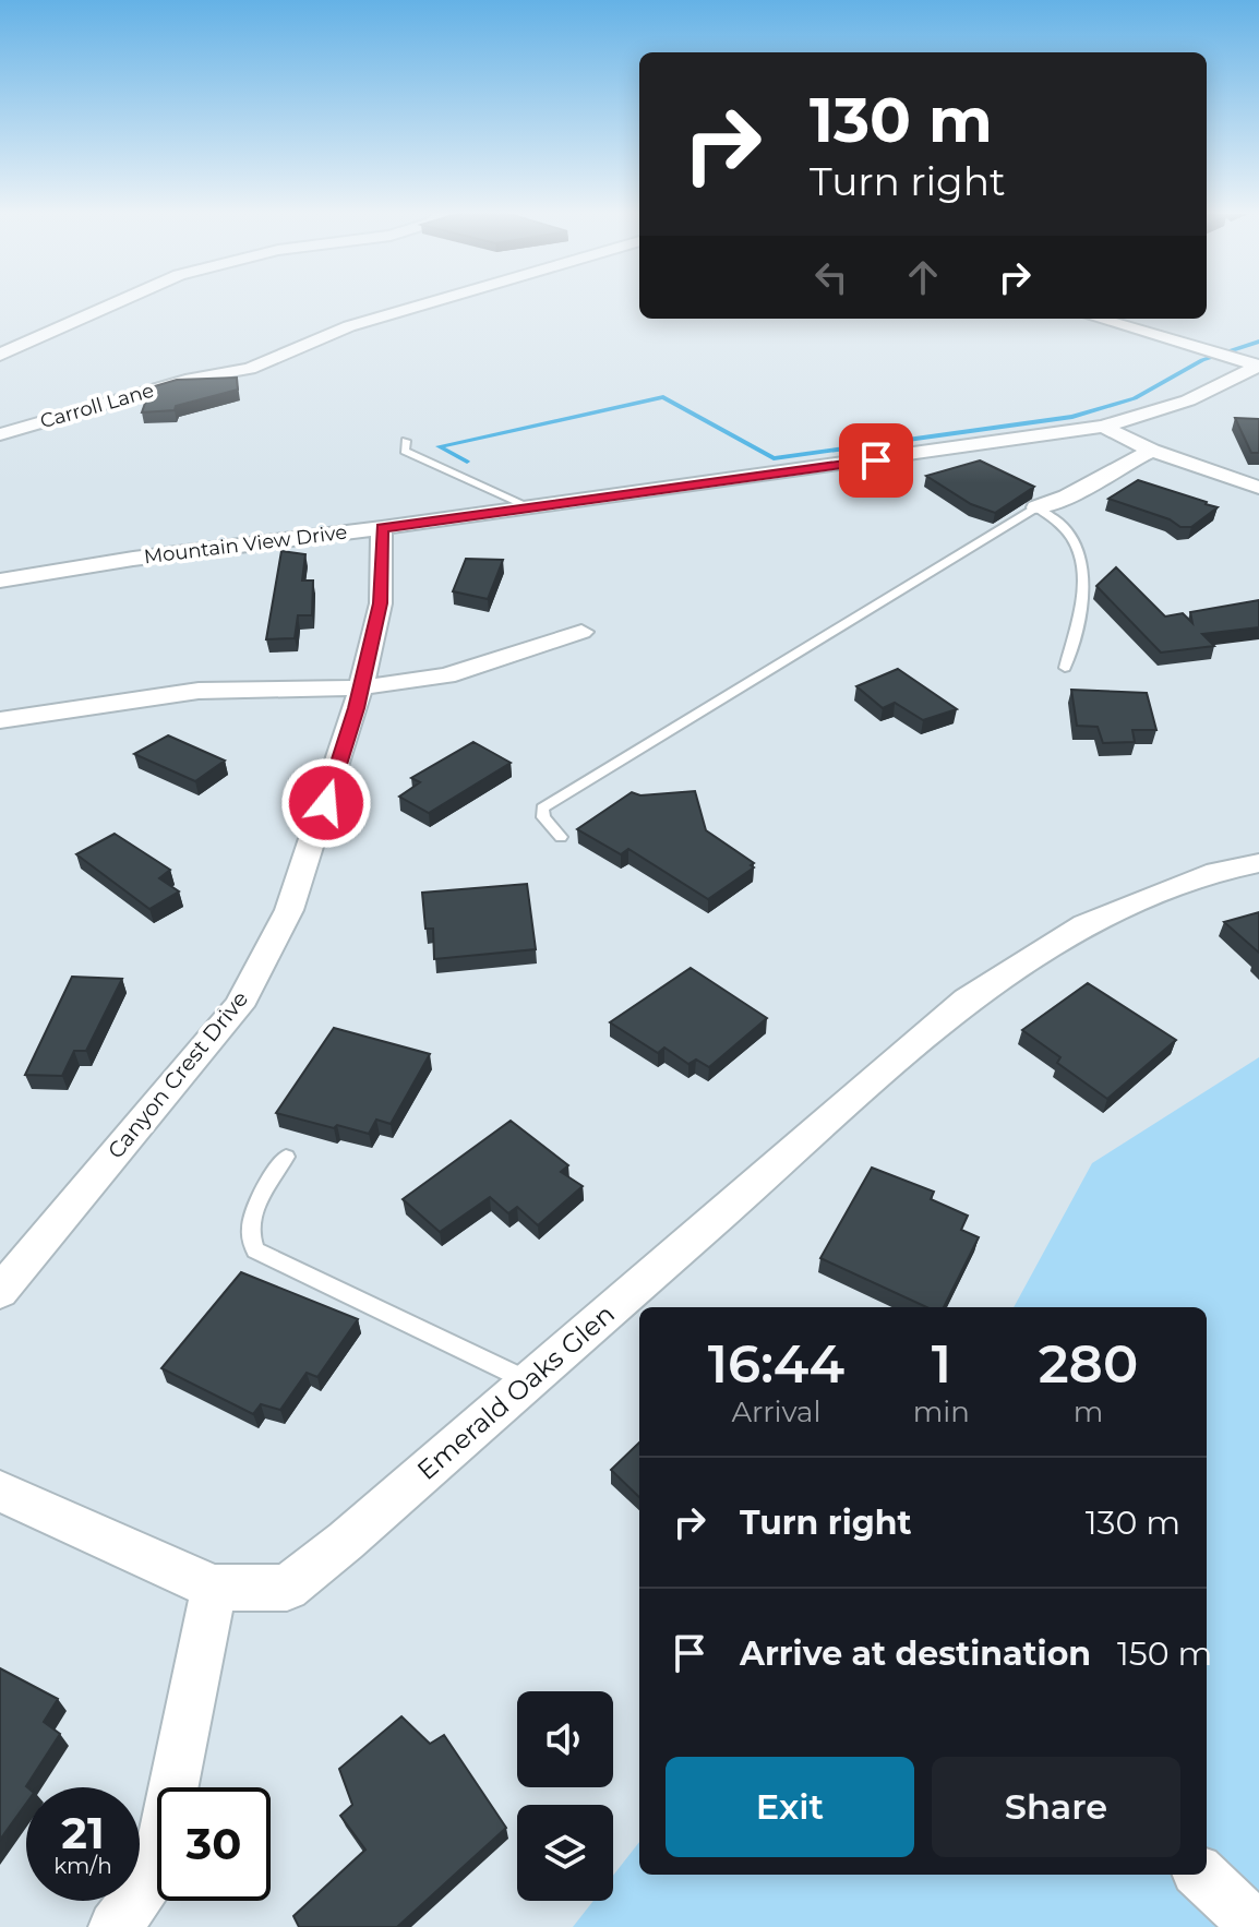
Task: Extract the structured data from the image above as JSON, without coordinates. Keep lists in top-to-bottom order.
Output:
{
  "streets": {
    "street": [
      "Carroll Lane",
      "Mountain View Drive",
      "Canyon Crest Drive",
      "Emerald Oaks Glen"
    ]
  },
  "crossings": [
    ["Mountain View Drive", "Canyon Crest Drive"]
  ],
  "page": {
    "turn": ["130 m", "Turn right"],
    "eta": [
      "16:44",
      "Arrival",
      "1",
      "min",
      "280",
      "m"
    ],
    "list": [
      {
        "name": "Turn right",
        "value": "130 m"
      },
      {
        "name": "Arrive at destination",
        "value": "150 m"
      }
    ],
    "buttons": ["Exit", "Share"],
    "speed": "21 km/h",
    "limit": "30"
  }
}
